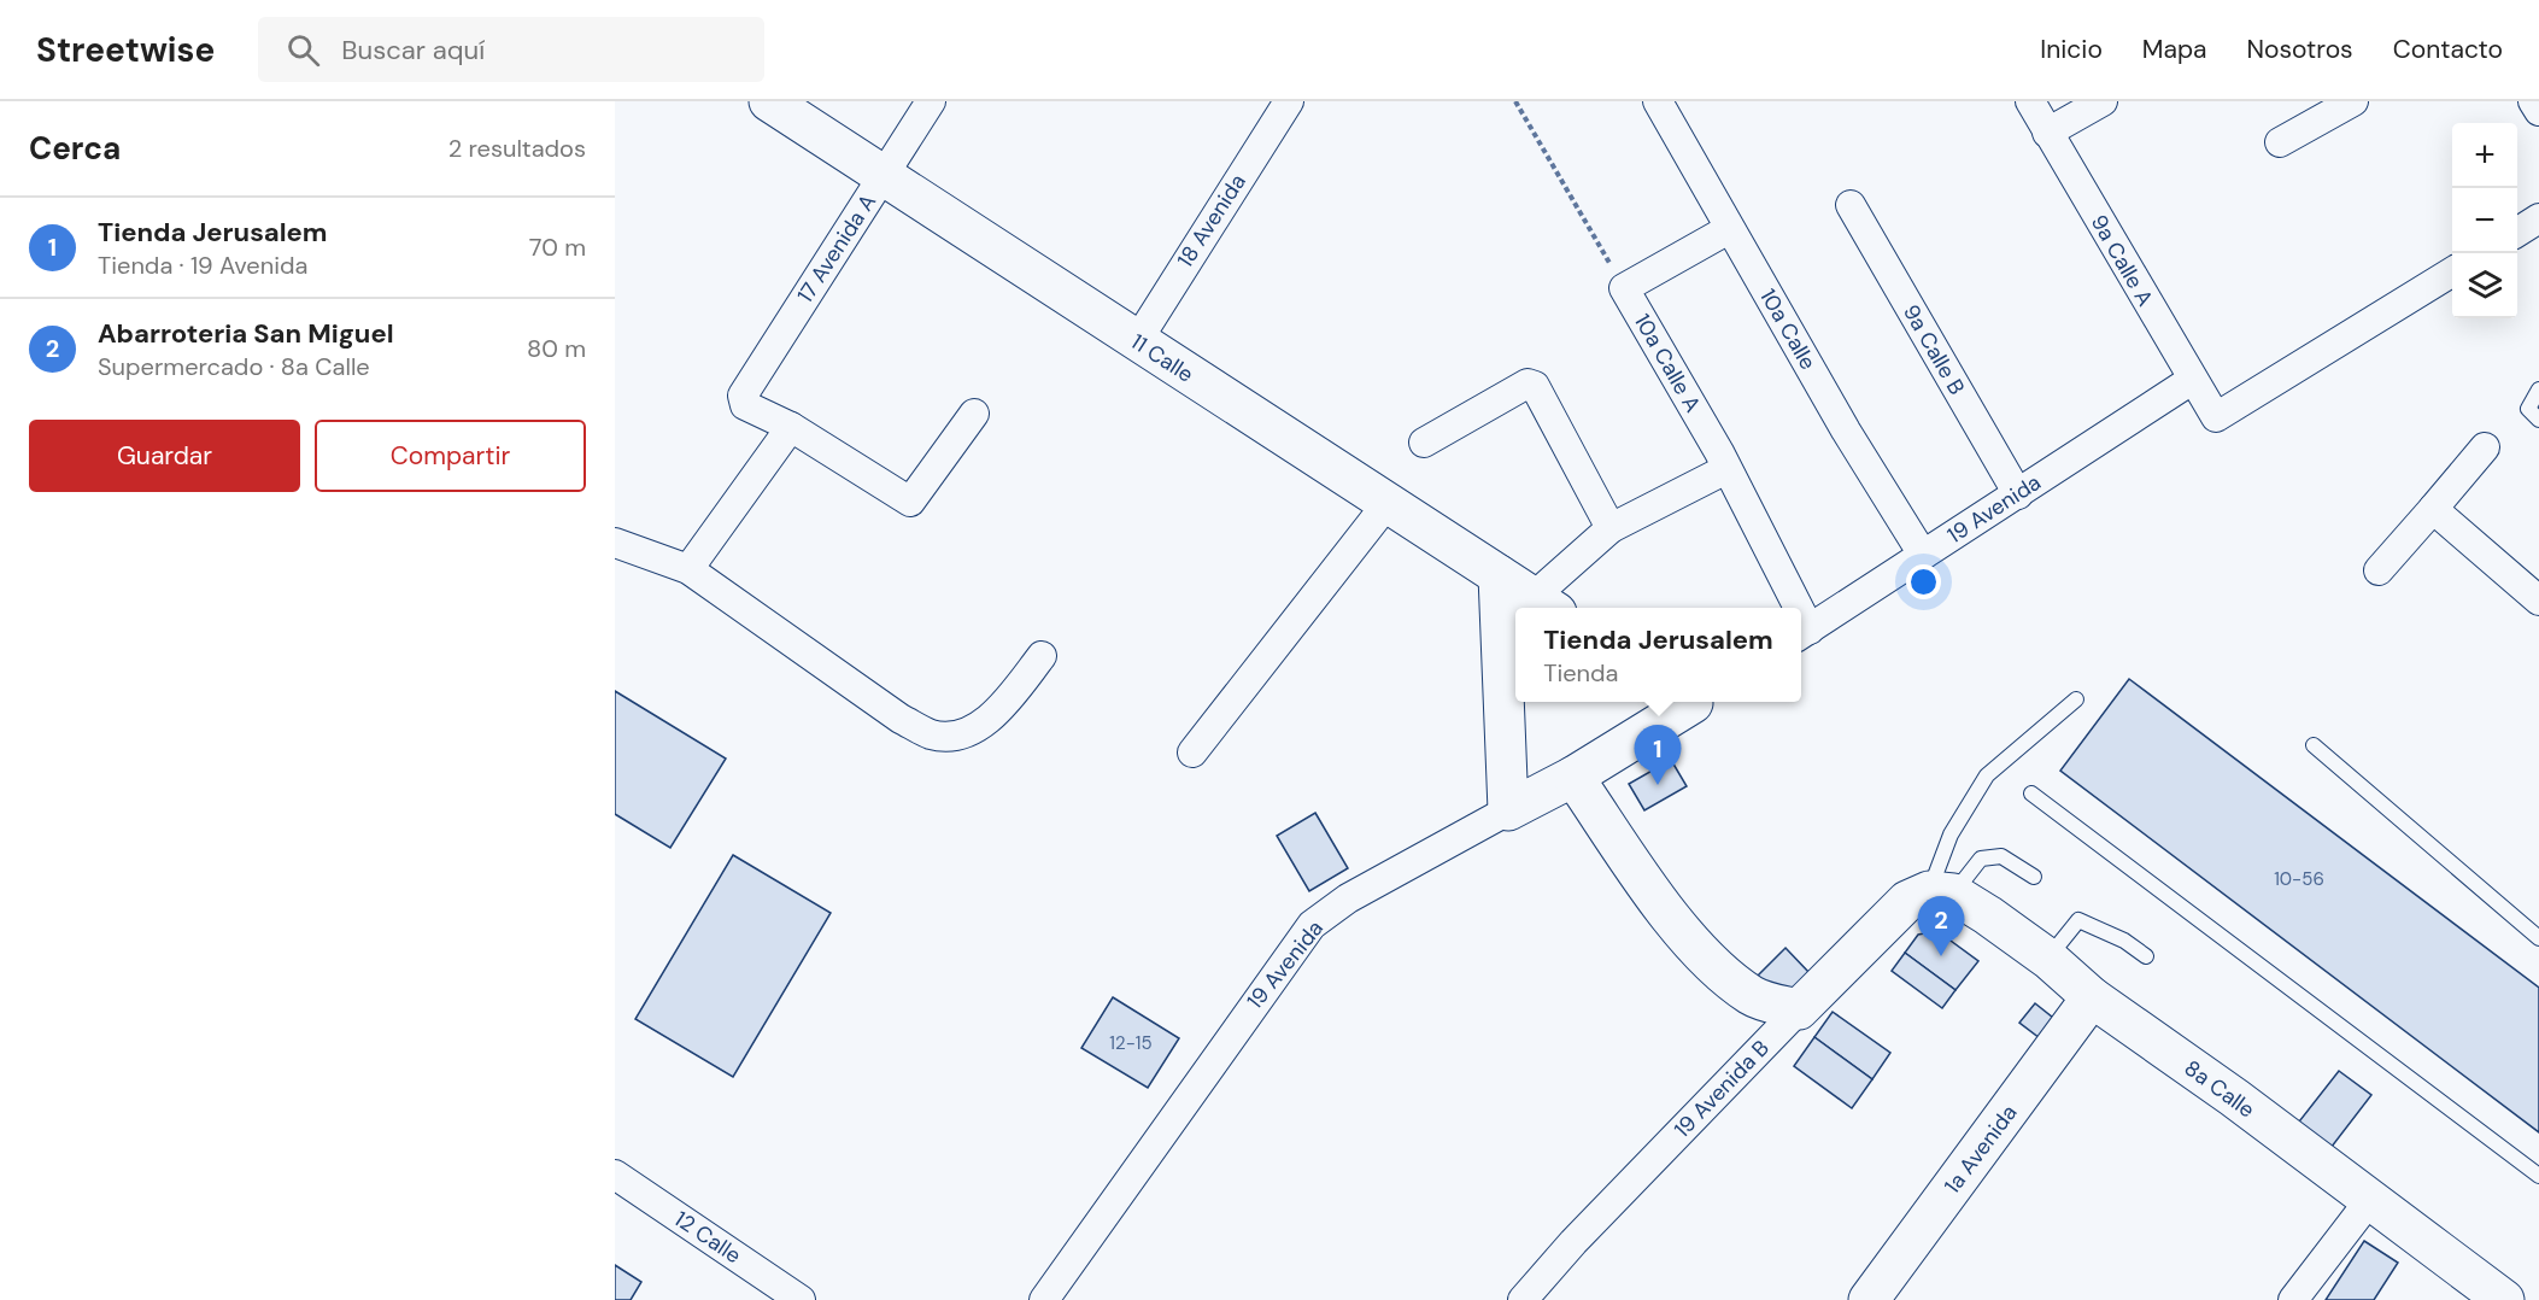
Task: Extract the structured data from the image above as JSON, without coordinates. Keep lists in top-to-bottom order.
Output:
{
  "streets": {
    "street": [
      "18 Avenida",
      "17 Avenida A",
      "9a Calle A",
      "10a Calle",
      "9a Calle B",
      "11 Calle",
      "10a Calle A",
      "19 Avenida",
      "19 Avenida B",
      "8a Calle",
      "1a Avenida",
      "12 Calle"
    ]
  },
  "crossings": [
    ["18 Avenida", "11 Calle"],
    ["17 Avenida A", "11 Calle"],
    ["9a Calle A", "19 Avenida"],
    ["10a Calle", "19 Avenida"],
    ["9a Calle B", "19 Avenida"],
    ["19 Avenida B", "8a Calle"],
    ["8a Calle", "1a Avenida"]
  ],
  "house_numbers": ["10-56", "12-15"],
  "page": {
    "header": "Streetwise",
    "search": "Buscar aquí",
    "nav": [
      "Inicio",
      "Mapa",
      "Nosotros",
      "Contacto"
    ],
    "heading": ["Cerca", "2 resultados"],
    "map_buttons": ["+", "−"],
    "list": [
      {
        "mark": "1",
        "name": "Tienda Jerusalem",
        "note": "Tienda · 19 Avenida",
        "value": "70 m"
      },
      {
        "mark": "2",
        "name": "Abarroteria San Miguel",
        "note": "Supermercado · 8a Calle",
        "value": "80 m"
      }
    ],
    "buttons": ["Guardar", "Compartir"],
    "popup": ["Tienda Jerusalem", "Tienda"],
    "pins": ["1", "2"]
  }
}
